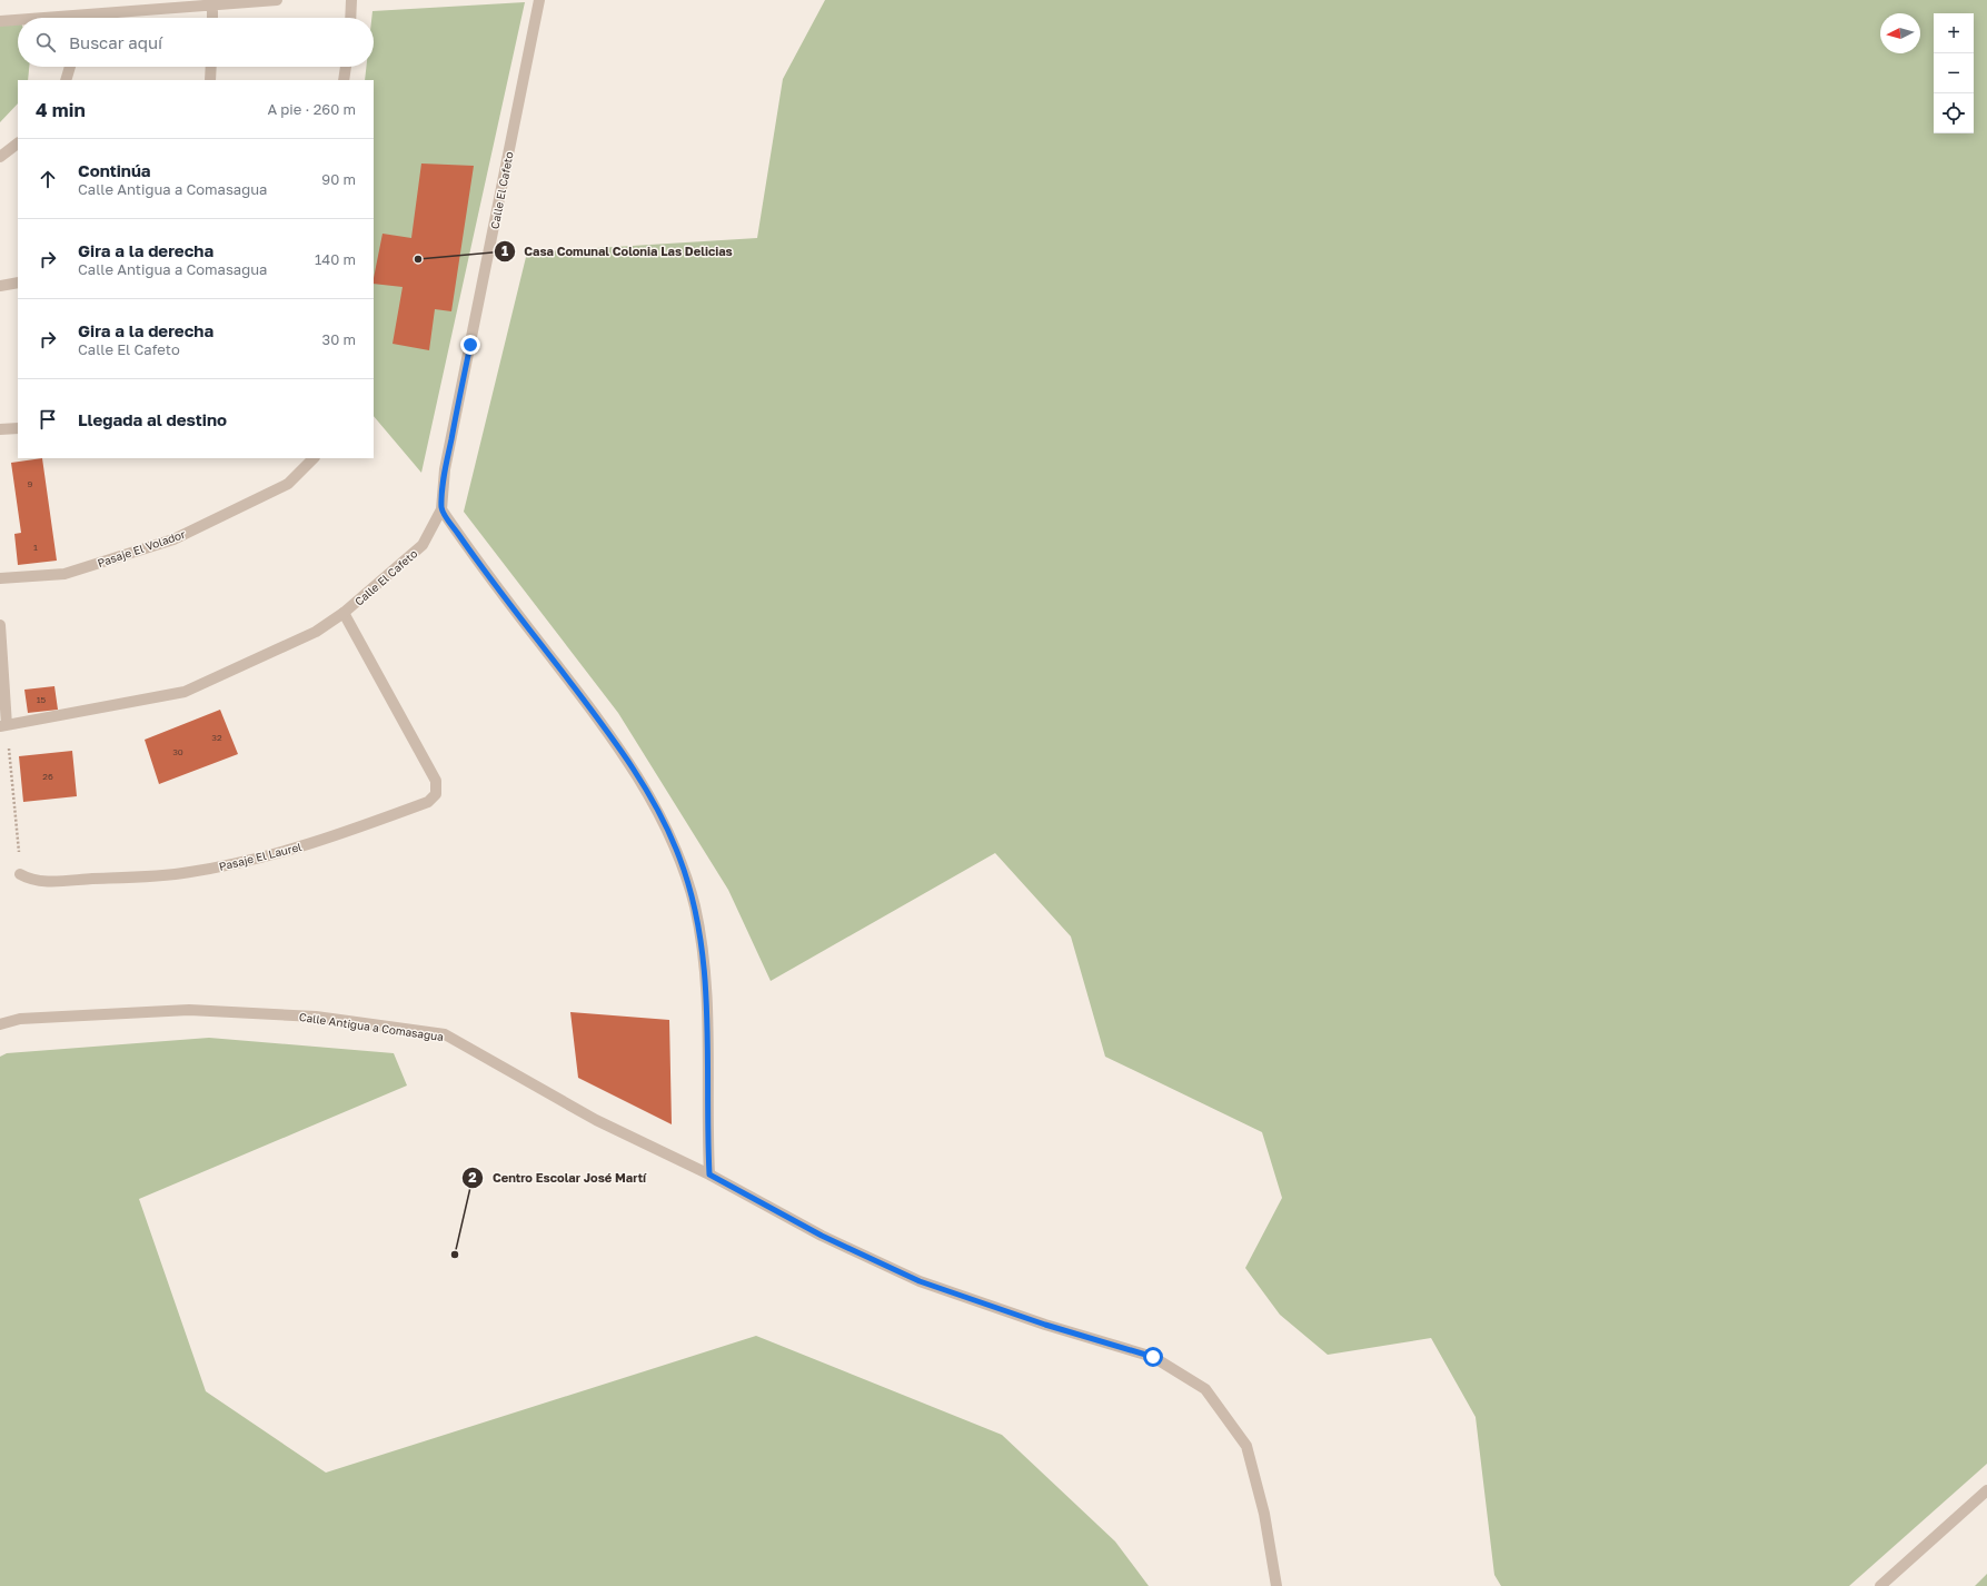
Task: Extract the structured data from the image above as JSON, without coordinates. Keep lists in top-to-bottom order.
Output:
{
  "streets": {
    "street": [
      "Calle El Cafeto",
      "Pasaje El Volador",
      "Pasaje El Laurel",
      "Calle Antigua a Comasagua"
    ]
  },
  "crossings": [
    ["Calle El Cafeto", "Pasaje El Laurel"]
  ],
  "places": ["Casa Comunal Colonia Las Delicias", "Centro Escolar José Martí"],
  "house_numbers": [
    "9",
    "1",
    "15",
    "32",
    "30",
    "26"
  ],
  "north": "left",
  "page": {
    "map_buttons": ["+", "−"],
    "search": "Buscar aquí",
    "heading": ["4 min", "A pie · 260 m"],
    "list": [
      ["Continúa", "Calle Antigua a Comasagua", "90 m"],
      ["Gira a la derecha", "Calle Antigua a Comasagua", "140 m"],
      ["Gira a la derecha", "Calle El Cafeto", "30 m"],
      "Llegada al destino"
    ]
  }
}
